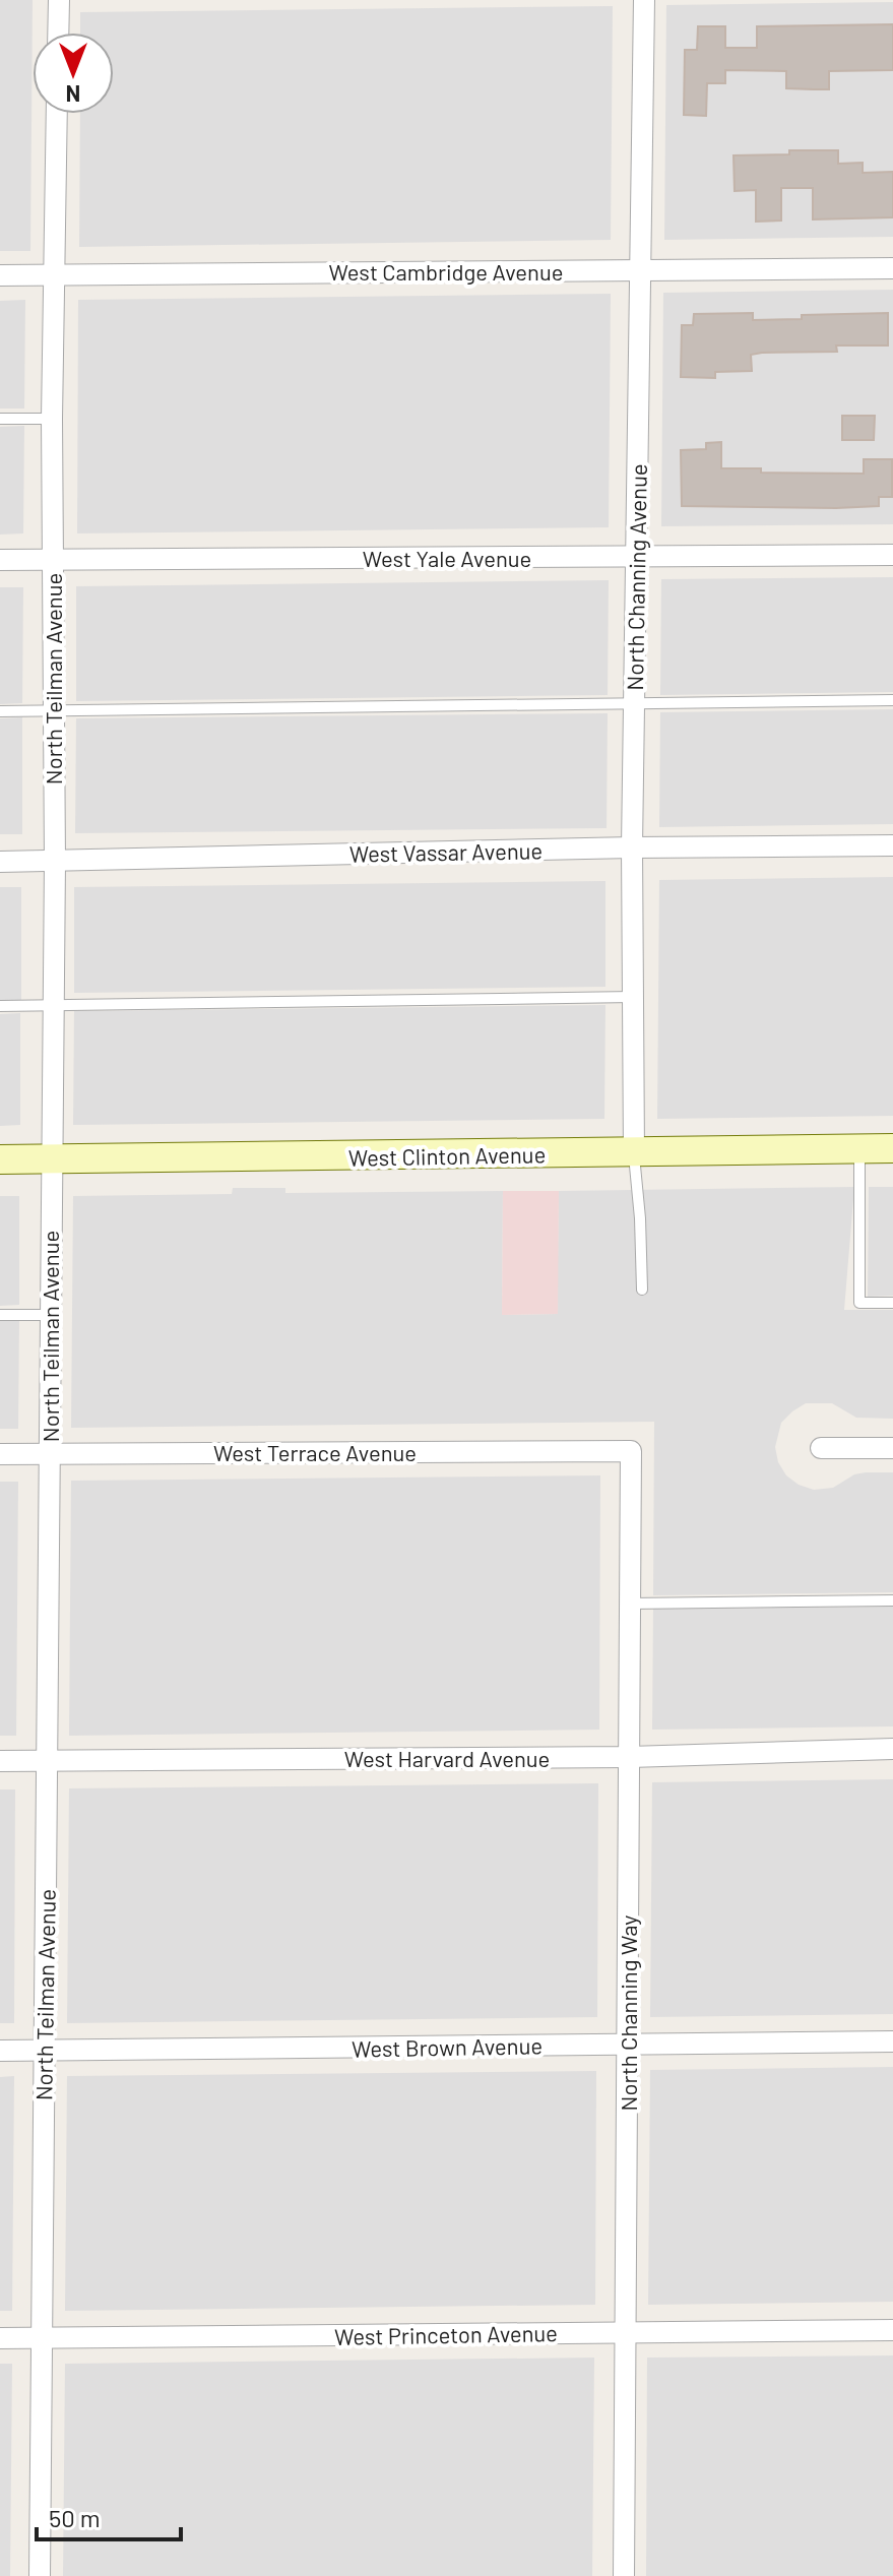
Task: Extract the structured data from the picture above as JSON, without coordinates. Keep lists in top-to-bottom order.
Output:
{
  "streets": {
    "main road": ["West Clinton Avenue"],
    "street": [
      "West Cambridge Avenue",
      "West Yale Avenue",
      "North Channing Avenue",
      "North Teilman Avenue",
      "West Vassar Avenue",
      "West Terrace Avenue",
      "West Harvard Avenue",
      "North Channing Way",
      "West Brown Avenue",
      "West Princeton Avenue"
    ]
  },
  "crossings": [
    ["West Cambridge Avenue", "North Channing Avenue"],
    ["West Cambridge Avenue", "North Teilman Avenue"],
    ["West Yale Avenue", "North Channing Avenue"],
    ["West Yale Avenue", "North Teilman Avenue"],
    ["North Channing Avenue", "West Vassar Avenue"],
    ["North Channing Avenue", "West Clinton Avenue"],
    ["North Teilman Avenue", "West Vassar Avenue"],
    ["North Teilman Avenue", "West Clinton Avenue"],
    ["North Teilman Avenue", "West Terrace Avenue"],
    ["North Teilman Avenue", "West Harvard Avenue"],
    ["North Teilman Avenue", "West Brown Avenue"],
    ["North Teilman Avenue", "West Princeton Avenue"],
    ["West Terrace Avenue", "North Channing Way"],
    ["West Harvard Avenue", "North Channing Way"],
    ["North Channing Way", "West Brown Avenue"],
    ["North Channing Way", "West Princeton Avenue"]
  ],
  "scale_bar": "50 m",
  "north": "bottom"
}
